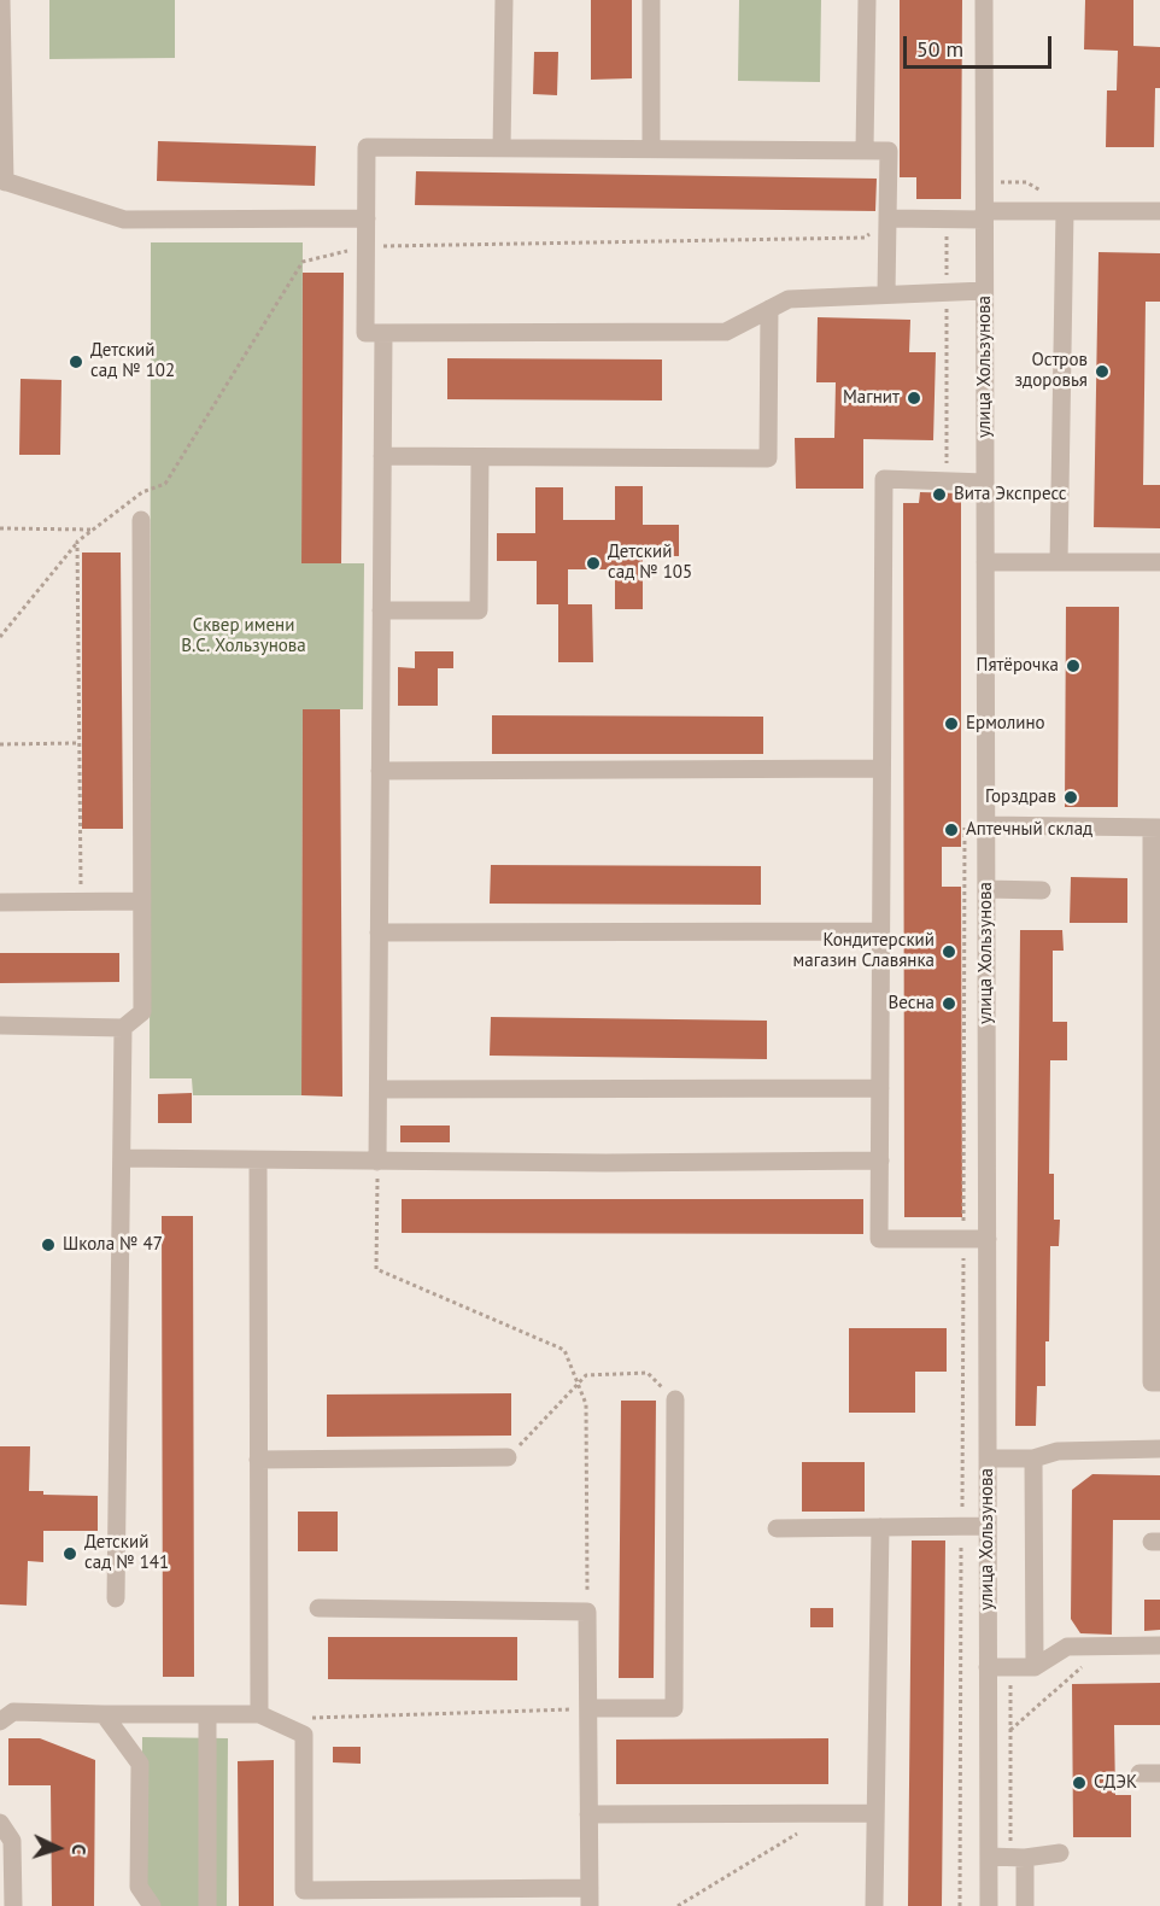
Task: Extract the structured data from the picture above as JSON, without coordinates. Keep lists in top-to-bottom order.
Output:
{
  "streets": {
    "street": ["улица Хользунова"]
  },
  "parks": ["Сквер имени В.С. Хользунова"],
  "places": [
    "Детский сад № 102",
    "Остров здоровья",
    "Магнит",
    "Вита Экспресс",
    "Детский сад № 105",
    "Пятёрочка",
    "Ермолино",
    "Горздрав",
    "Аптечный склад",
    "Кондитерский магазин Славянка",
    "Весна",
    "Школа № 47",
    "Детский сад № 141",
    "СДЭК"
  ],
  "scale_bar": "50 m",
  "north": "right"
}
